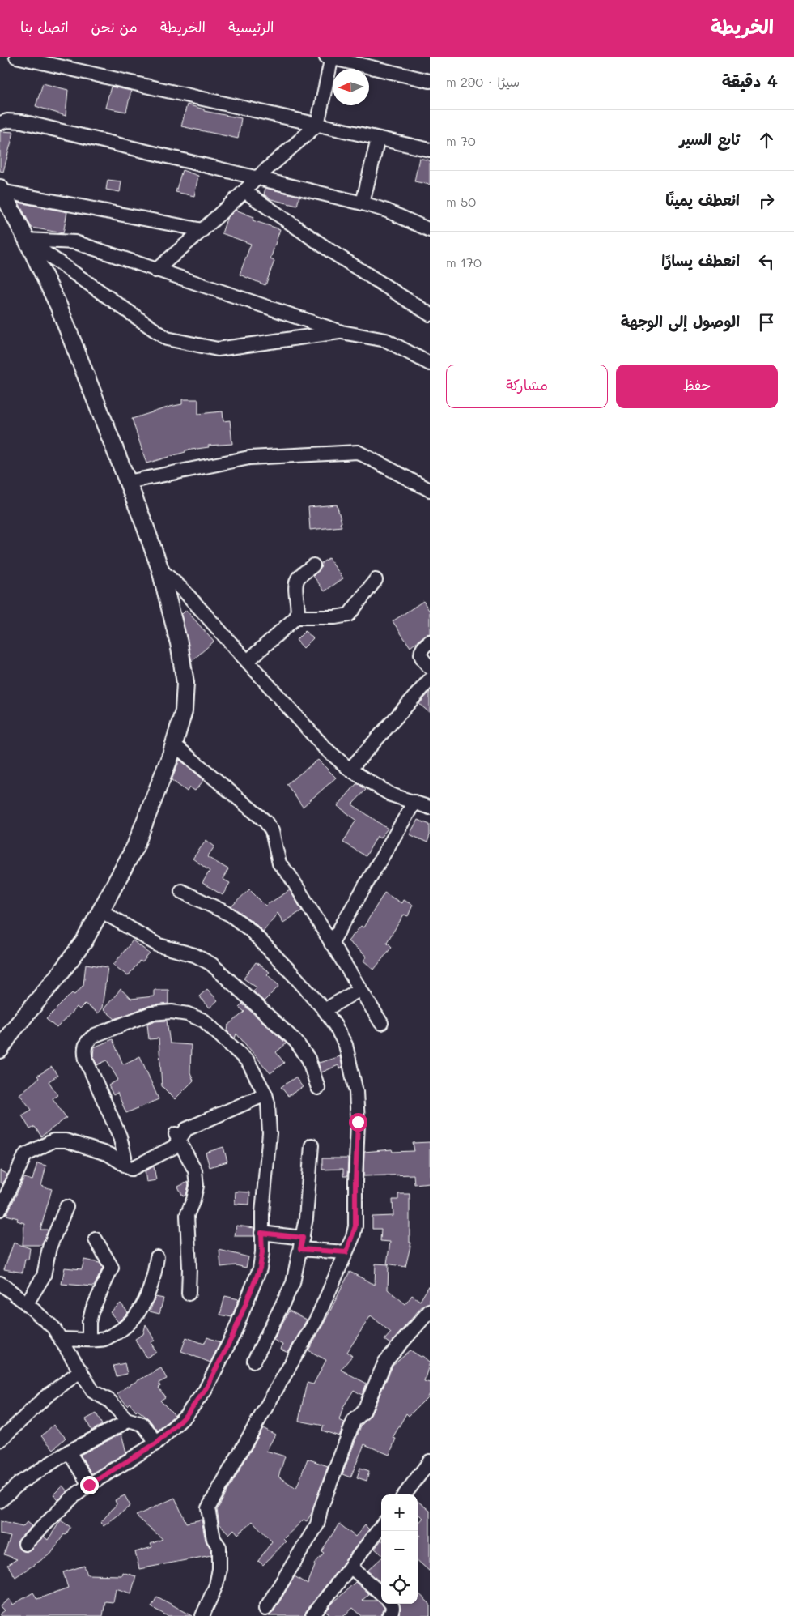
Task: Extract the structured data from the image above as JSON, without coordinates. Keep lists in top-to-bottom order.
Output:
{
  "north": "left",
  "page": {
    "header": "الخريطة",
    "nav": [
      "الرئيسية",
      "الخريطة",
      "من نحن",
      "اتصل بنا"
    ],
    "heading": ["4 دقيقة", "سيرًا · 290 m"],
    "list": [
      ["تابع السير", "70 m"],
      ["انعطف يمينًا", "50 m"],
      ["انعطف يسارًا", "170 m"],
      "الوصول إلى الوجهة"
    ],
    "buttons": ["حفظ", "مشاركة"],
    "map_buttons": ["+", "−"]
  }
}
